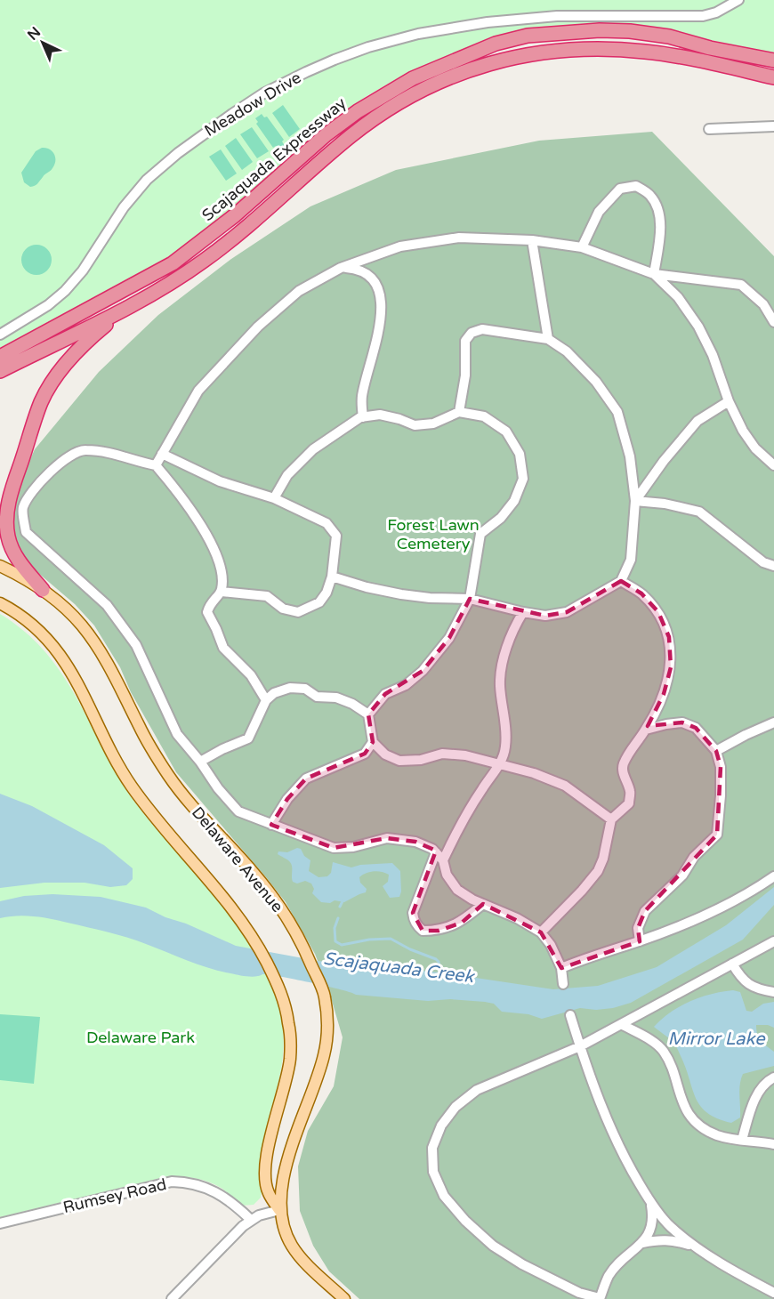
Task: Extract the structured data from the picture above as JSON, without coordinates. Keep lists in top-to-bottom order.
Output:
{
  "streets": {
    "highway": ["Scajaquada Expressway"],
    "main road": ["Delaware Avenue"],
    "street": ["Meadow Drive", "Rumsey Road"]
  },
  "water": ["Scajaquada Creek", "Mirror Lake"],
  "parks": ["Forest Lawn Cemetery", "Delaware Park"],
  "north": "top left"
}
